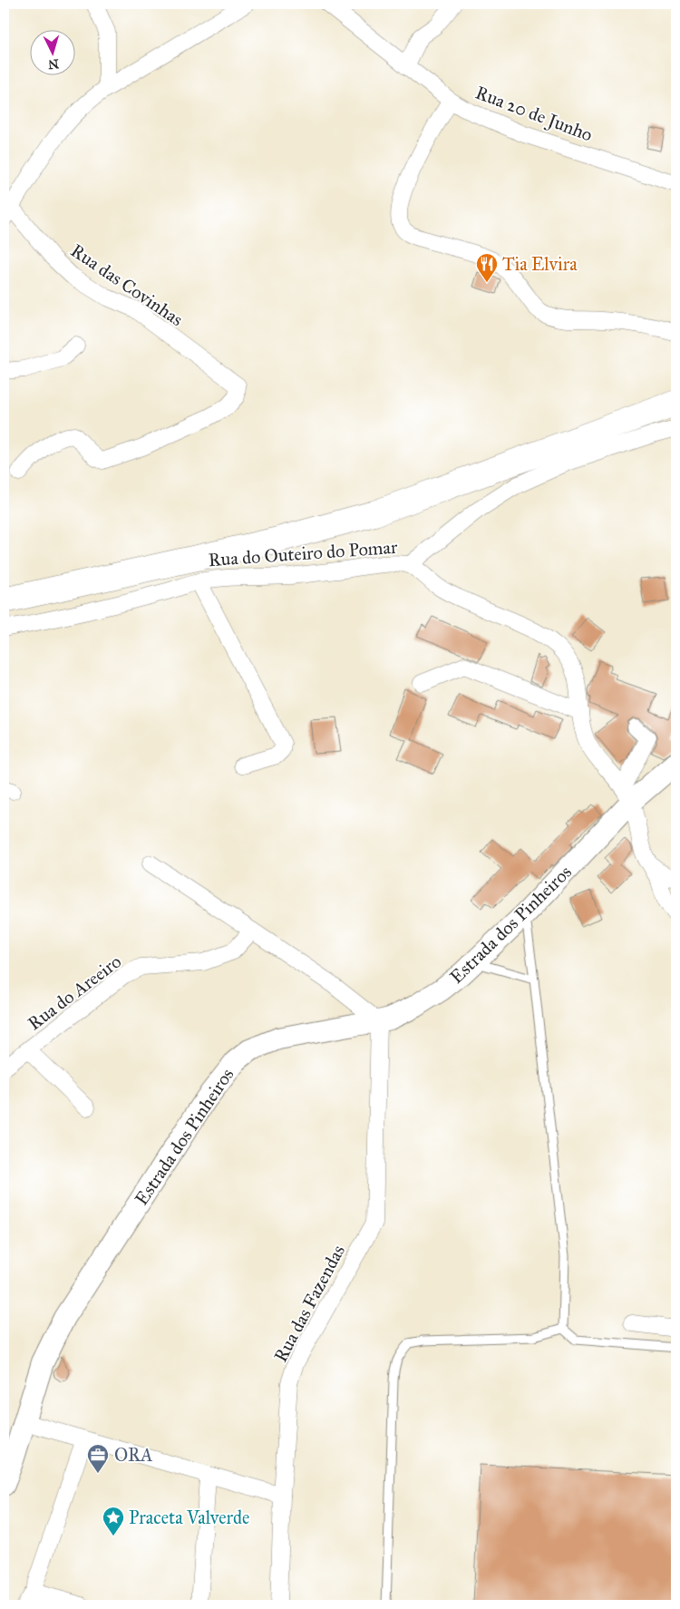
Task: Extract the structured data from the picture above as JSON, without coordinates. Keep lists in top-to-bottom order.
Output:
{
  "streets": {
    "main road": ["Estrada dos Pinheiros"],
    "street": [
      "Rua 20 de Junho",
      "Rua das Covinhas",
      "Rua do Outeiro do Pomar",
      "Rua do Areeiro",
      "Rua das Fazendas"
    ]
  },
  "crossings": [
    ["Rua do Outeiro do Pomar", "Estrada dos Pinheiros"],
    ["Estrada dos Pinheiros", "Rua das Fazendas"]
  ],
  "places": {
    "restaurant": ["Tia Elvira"],
    "office": ["ORA"],
    "place": ["Praceta Valverde"]
  },
  "north": "bottom"
}
